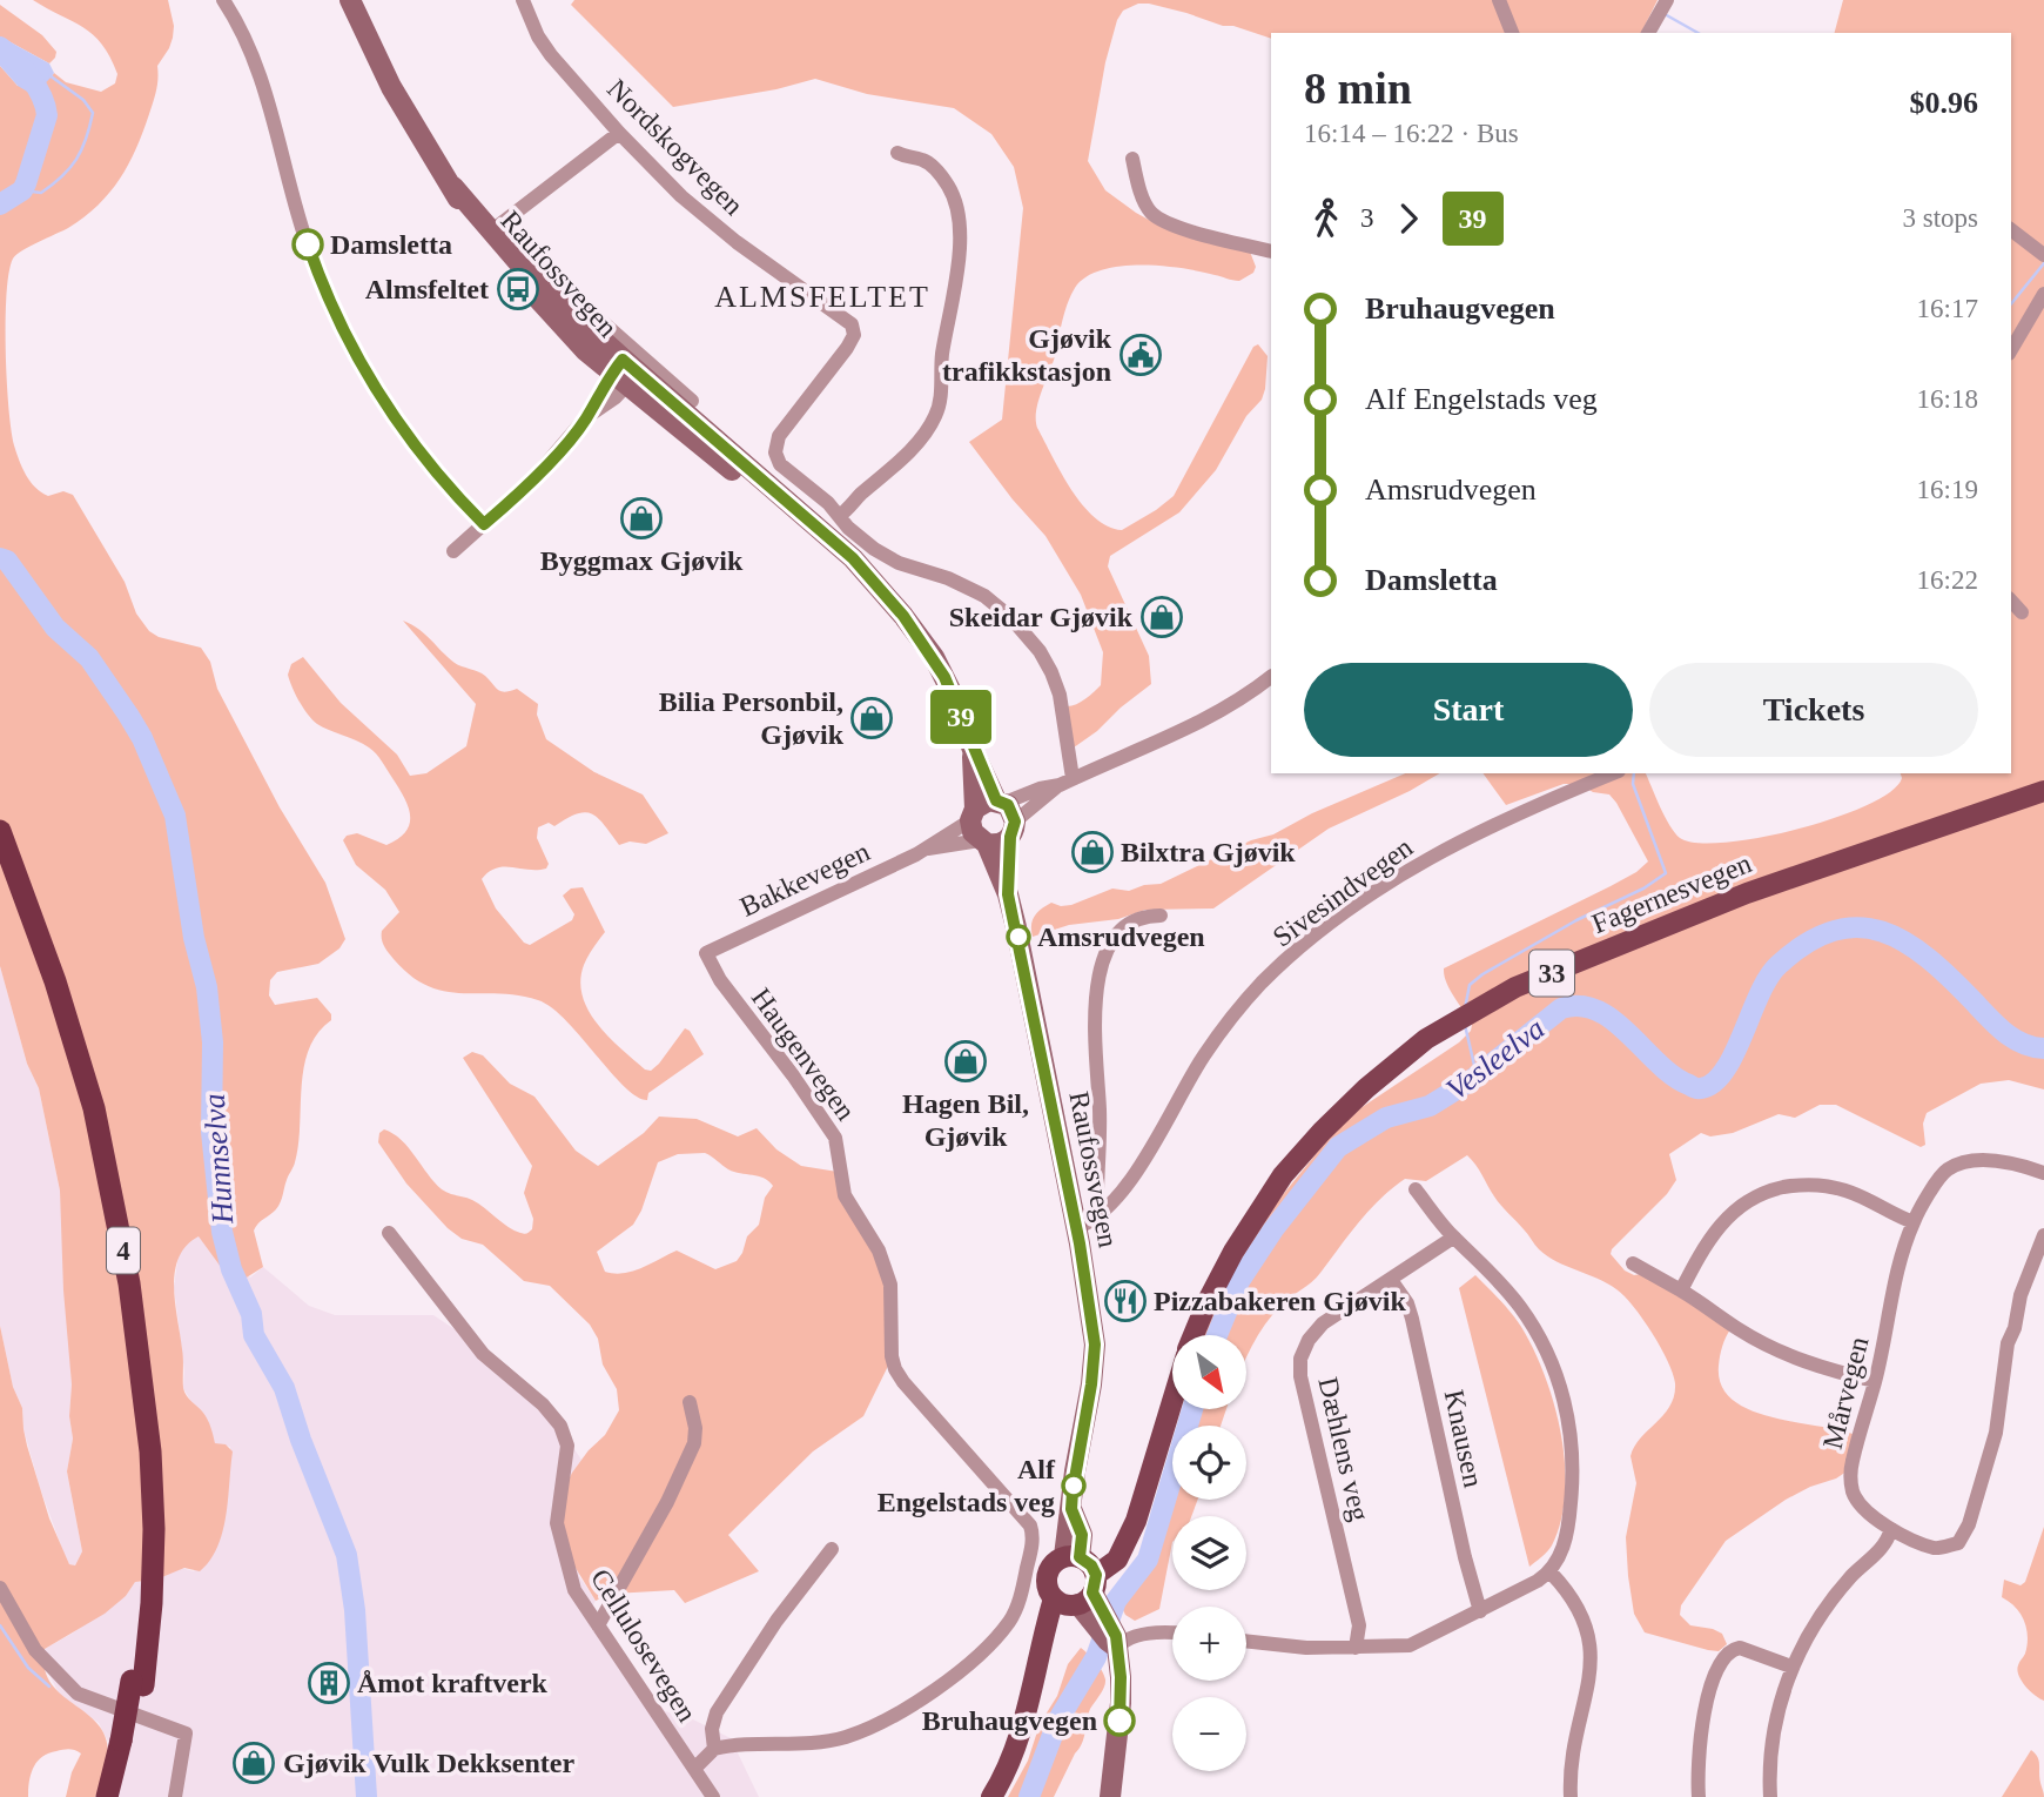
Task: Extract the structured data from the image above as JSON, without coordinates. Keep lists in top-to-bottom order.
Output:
{
  "streets": {
    "highway": ["4"],
    "main road": ["Raufossvegen", "Fagernesvegen", "33"],
    "street": [
      "Nordskogvegen",
      "Bakkevegen",
      "Sivesindvegen",
      "Haugenvegen",
      "Mårvegen",
      "Knausen",
      "Dæhlens veg",
      "Cellulosevegen"
    ]
  },
  "crossings": [
    ["Raufossvegen", "Bakkevegen"],
    ["Raufossvegen", "Sivesindvegen"],
    ["Raufossvegen", "Fagernesvegen"],
    ["Bakkevegen", "Haugenvegen"],
    ["Knausen", "Dæhlens veg"]
  ],
  "districts": ["ALMSFELTET"],
  "water": ["Vesleelva", "Hunnselva"],
  "places": {
    "other": [
      "Damsletta",
      "Amsrudvegen",
      "Alf Engelstads veg",
      "Bruhaugvegen"
    ],
    "bus stop": ["Almsfeltet"],
    "public building": ["Gjøvik trafikkstasjon"],
    "shop": [
      "Byggmax Gjøvik",
      "Skeidar Gjøvik",
      "Bilia Personbil, Gjøvik",
      "Bilxtra Gjøvik",
      "Hagen Bil, Gjøvik",
      "Gjøvik Vulk Dekksenter"
    ],
    "restaurant": ["Pizzabakeren Gjøvik"],
    "building": ["Åmot kraftverk"]
  },
  "lines": ["bus line 39"],
  "north": "bottom right",
  "page": {
    "on_map": "39",
    "heading": ["8 min", "16:14 – 16:22 · Bus", "$0.96"],
    "legs": ["3", "39", "3 stops"],
    "list": [
      {
        "name": "Bruhaugvegen",
        "value": "16:17"
      },
      {
        "name": "Alf Engelstads veg",
        "value": "16:18"
      },
      {
        "name": "Amsrudvegen",
        "value": "16:19"
      },
      {
        "name": "Damsletta",
        "value": "16:22"
      }
    ],
    "buttons": ["Start", "Tickets"],
    "map_buttons": ["+", "−"]
  }
}
